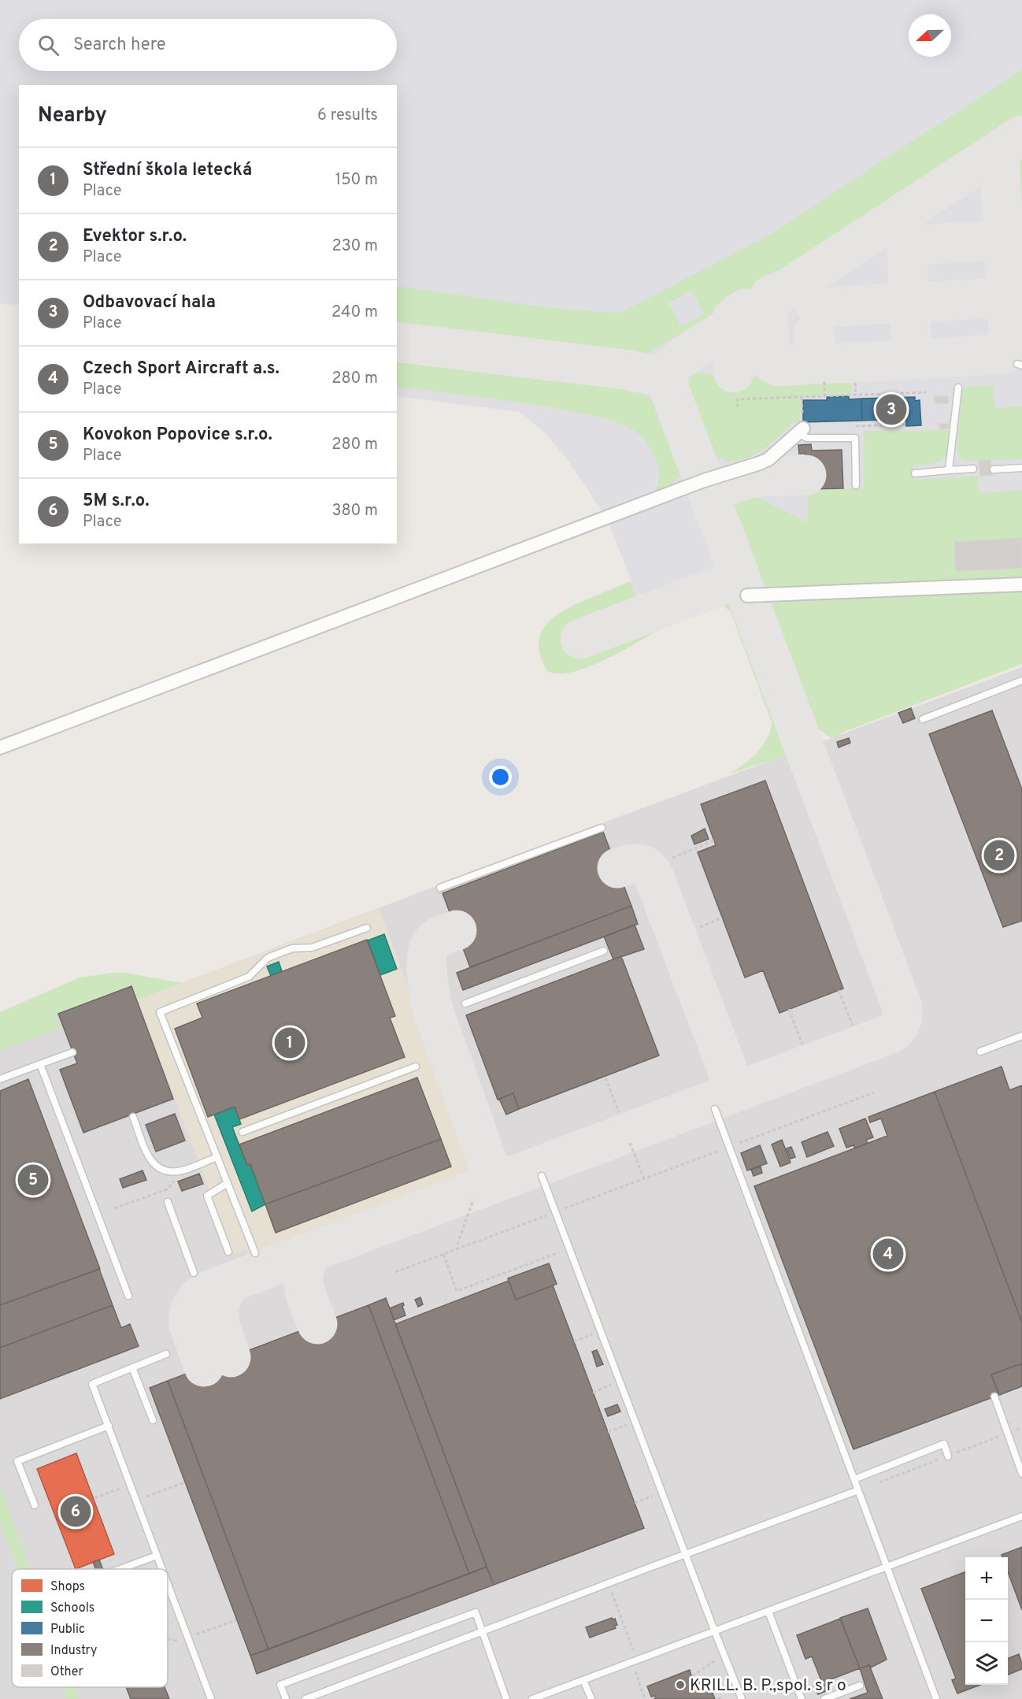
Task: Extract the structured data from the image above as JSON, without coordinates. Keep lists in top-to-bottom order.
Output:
{
  "places": ["KRILL. B. P.,spol. s r o"],
  "legend": [
    "Shops",
    "Schools",
    "Public",
    "Industry",
    "Other"
  ],
  "north": "left",
  "page": {
    "search": "Search here",
    "heading": ["Nearby", "6 results"],
    "list": [
      {
        "mark": "1",
        "name": "Střední škola letecká",
        "note": "Place",
        "value": "150 m"
      },
      {
        "mark": "2",
        "name": "Evektor s.r.o.",
        "note": "Place",
        "value": "230 m"
      },
      {
        "mark": "3",
        "name": "Odbavovací hala",
        "note": "Place",
        "value": "240 m"
      },
      {
        "mark": "4",
        "name": "Czech Sport Aircraft a.s.",
        "note": "Place",
        "value": "280 m"
      },
      {
        "mark": "5",
        "name": "Kovokon Popovice s.r.o.",
        "note": "Place",
        "value": "280 m"
      },
      {
        "mark": "6",
        "name": "5M s.r.o.",
        "note": "Place",
        "value": "380 m"
      }
    ],
    "pins": [
      "3",
      "2",
      "1",
      "5",
      "4",
      "6"
    ],
    "map_buttons": ["+", "−"]
  }
}
